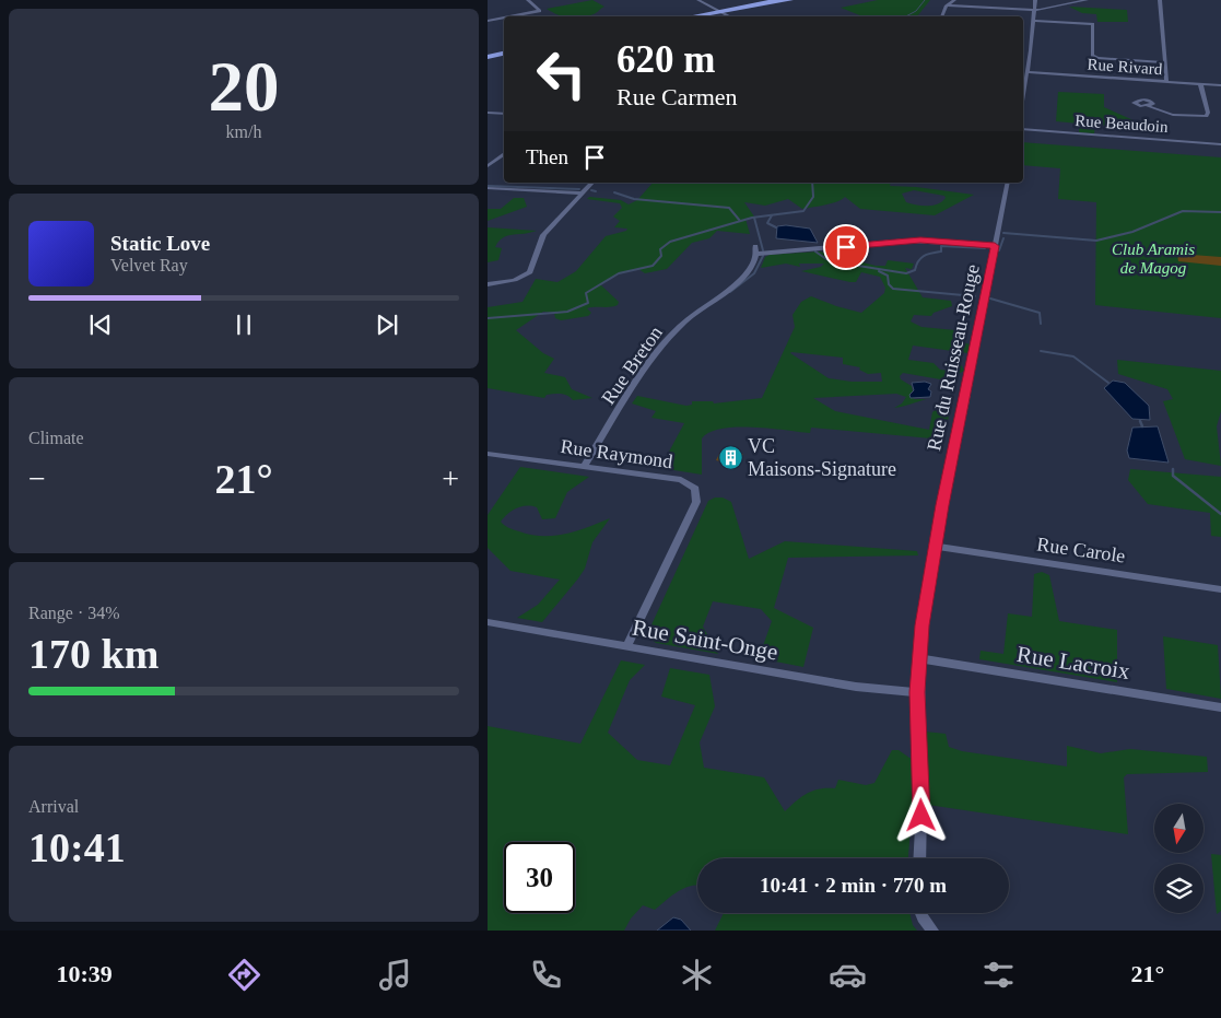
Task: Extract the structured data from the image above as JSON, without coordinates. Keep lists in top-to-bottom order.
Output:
{
  "streets": {
    "street": [
      "Rue Rivard",
      "Rue Beaudoin",
      "Rue du Ruisseau-Rouge",
      "Rue Breton",
      "Rue Raymond",
      "Rue Carole",
      "Rue Saint-Onge",
      "Rue Lacroix"
    ]
  },
  "crossings": [
    ["Rue du Ruisseau-Rouge", "Rue Carole"],
    ["Rue du Ruisseau-Rouge", "Rue Saint-Onge"],
    ["Rue du Ruisseau-Rouge", "Rue Lacroix"],
    ["Rue Breton", "Rue Raymond"],
    ["Rue Raymond", "Rue Saint-Onge"]
  ],
  "parks": ["Club Aramis de Magog"],
  "places": {
    "building": ["VC Maisons-Signature"]
  },
  "north": "bottom",
  "page": {
    "tile": [
      ["20", "km/h"],
      "Climate",
      ["Range · 34%", "170 km"],
      ["Arrival", "10:41"]
    ],
    "turn": ["620 m", "Rue Carmen"],
    "then": "Then",
    "song": ["Static Love", "Velvet Ray"],
    "heat": ["−", "21°", "+"],
    "limit": "30",
    "trip": "10:41 · 2 min · 770 m",
    "tabs": ["10:39", "21°"]
  }
}
